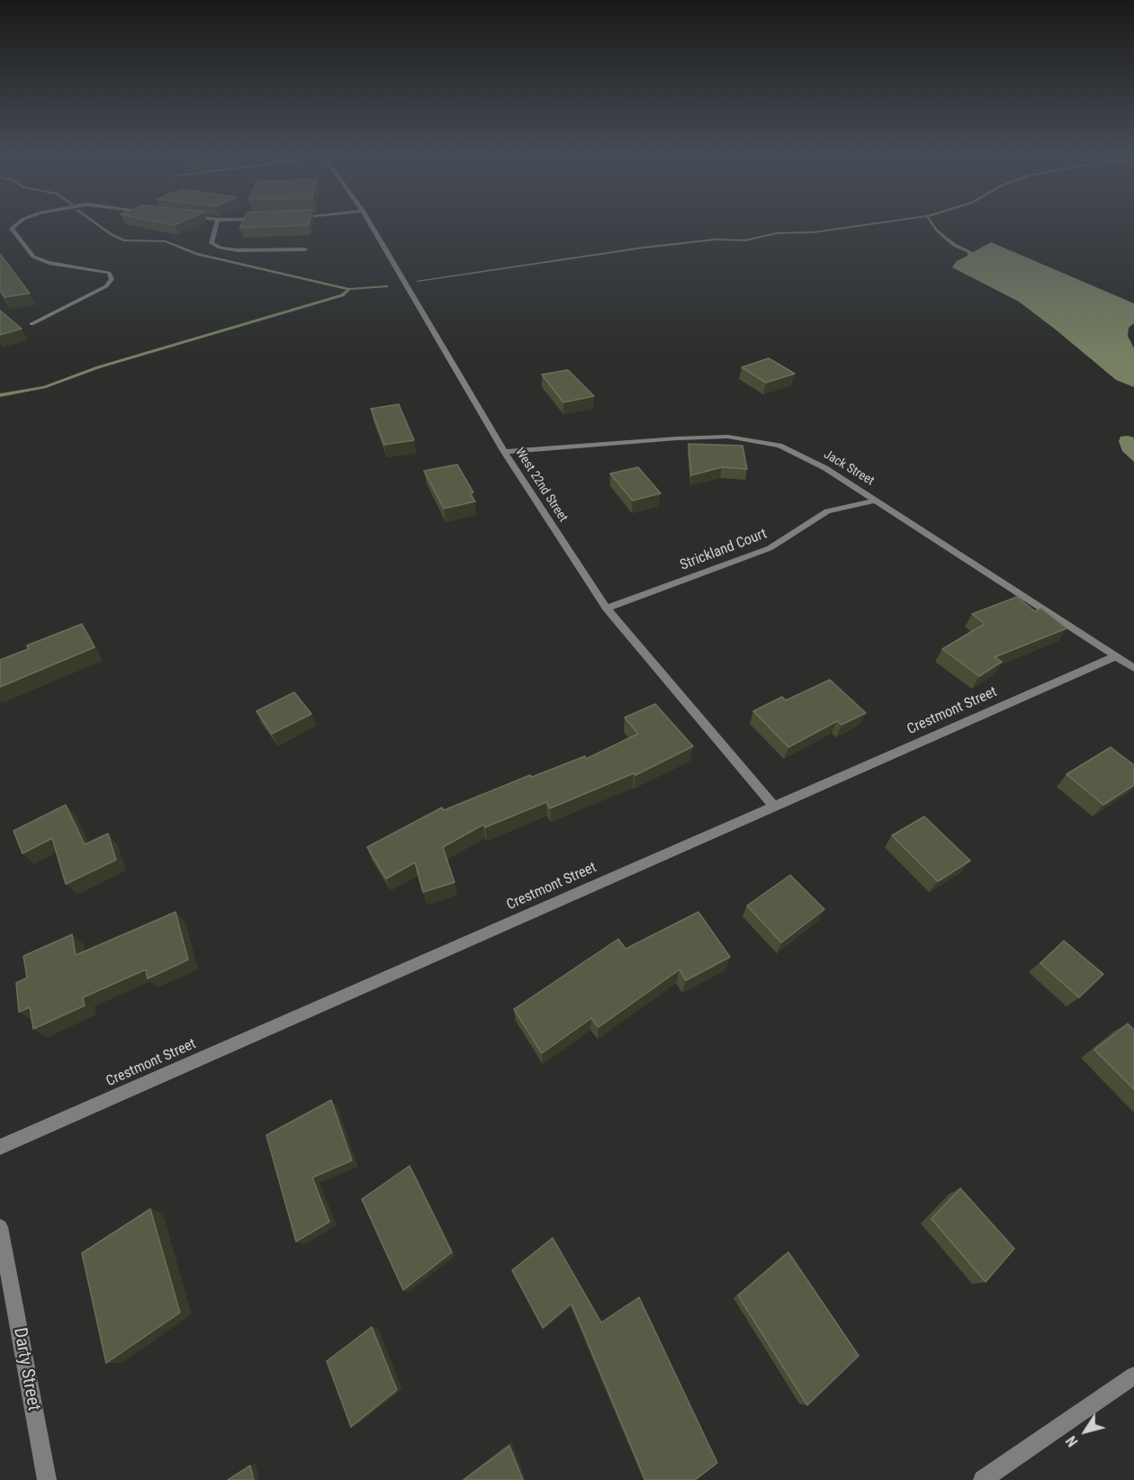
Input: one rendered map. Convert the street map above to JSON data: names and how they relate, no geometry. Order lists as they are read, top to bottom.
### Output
{
  "streets": {
    "street": [
      "Jack Street",
      "West 22nd Street",
      "Strickland Court",
      "Crestmont Street",
      "Darty Street"
    ]
  },
  "crossings": [
    ["Jack Street", "West 22nd Street"],
    ["Jack Street", "Strickland Court"],
    ["Jack Street", "Crestmont Street"],
    ["West 22nd Street", "Strickland Court"],
    ["West 22nd Street", "Crestmont Street"]
  ],
  "north": "bottom left"
}
